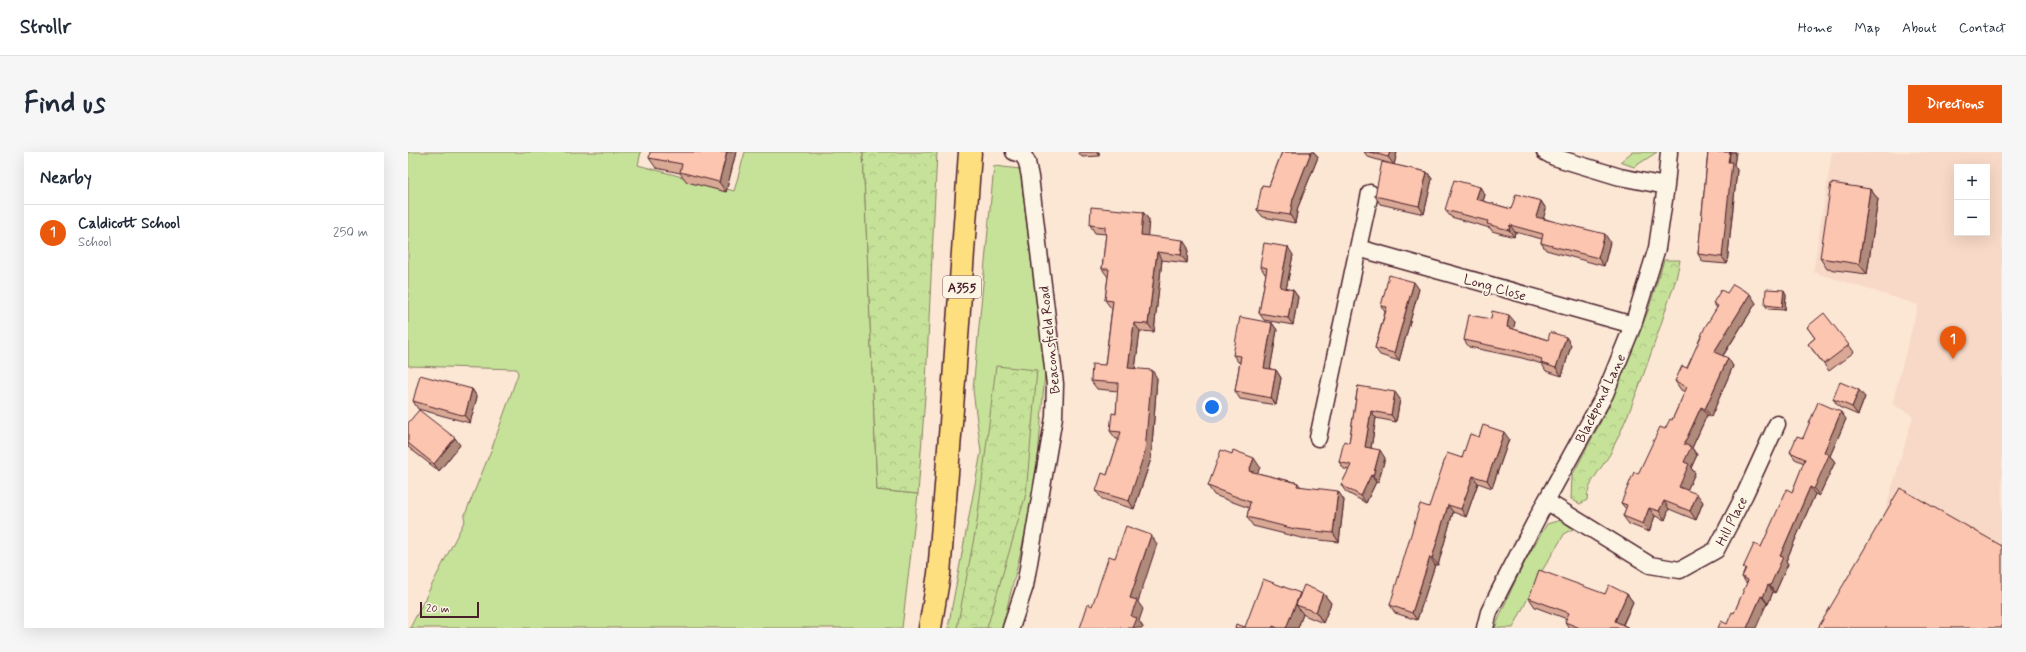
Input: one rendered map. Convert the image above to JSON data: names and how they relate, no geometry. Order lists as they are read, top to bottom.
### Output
{
  "streets": {
    "main road": ["A355"],
    "street": [
      "Long Close",
      "Beaconsfield Road",
      "Blackpond Lane",
      "Hill Place"
    ]
  },
  "crossings": [
    ["Long Close", "Blackpond Lane"],
    ["Blackpond Lane", "Hill Place"]
  ],
  "scale_bar": "20 m",
  "page": {
    "header": "Strollr",
    "nav": [
      "Home",
      "Map",
      "About",
      "Contact"
    ],
    "buttons": "Directions",
    "title": "Find us",
    "heading": "Nearby",
    "map_buttons": ["+", "−"],
    "list": [
      {
        "mark": "1",
        "name": "Caldicott School",
        "note": "School",
        "value": "250 m"
      }
    ],
    "pins": "1",
    "scale": "20 m"
  }
}
